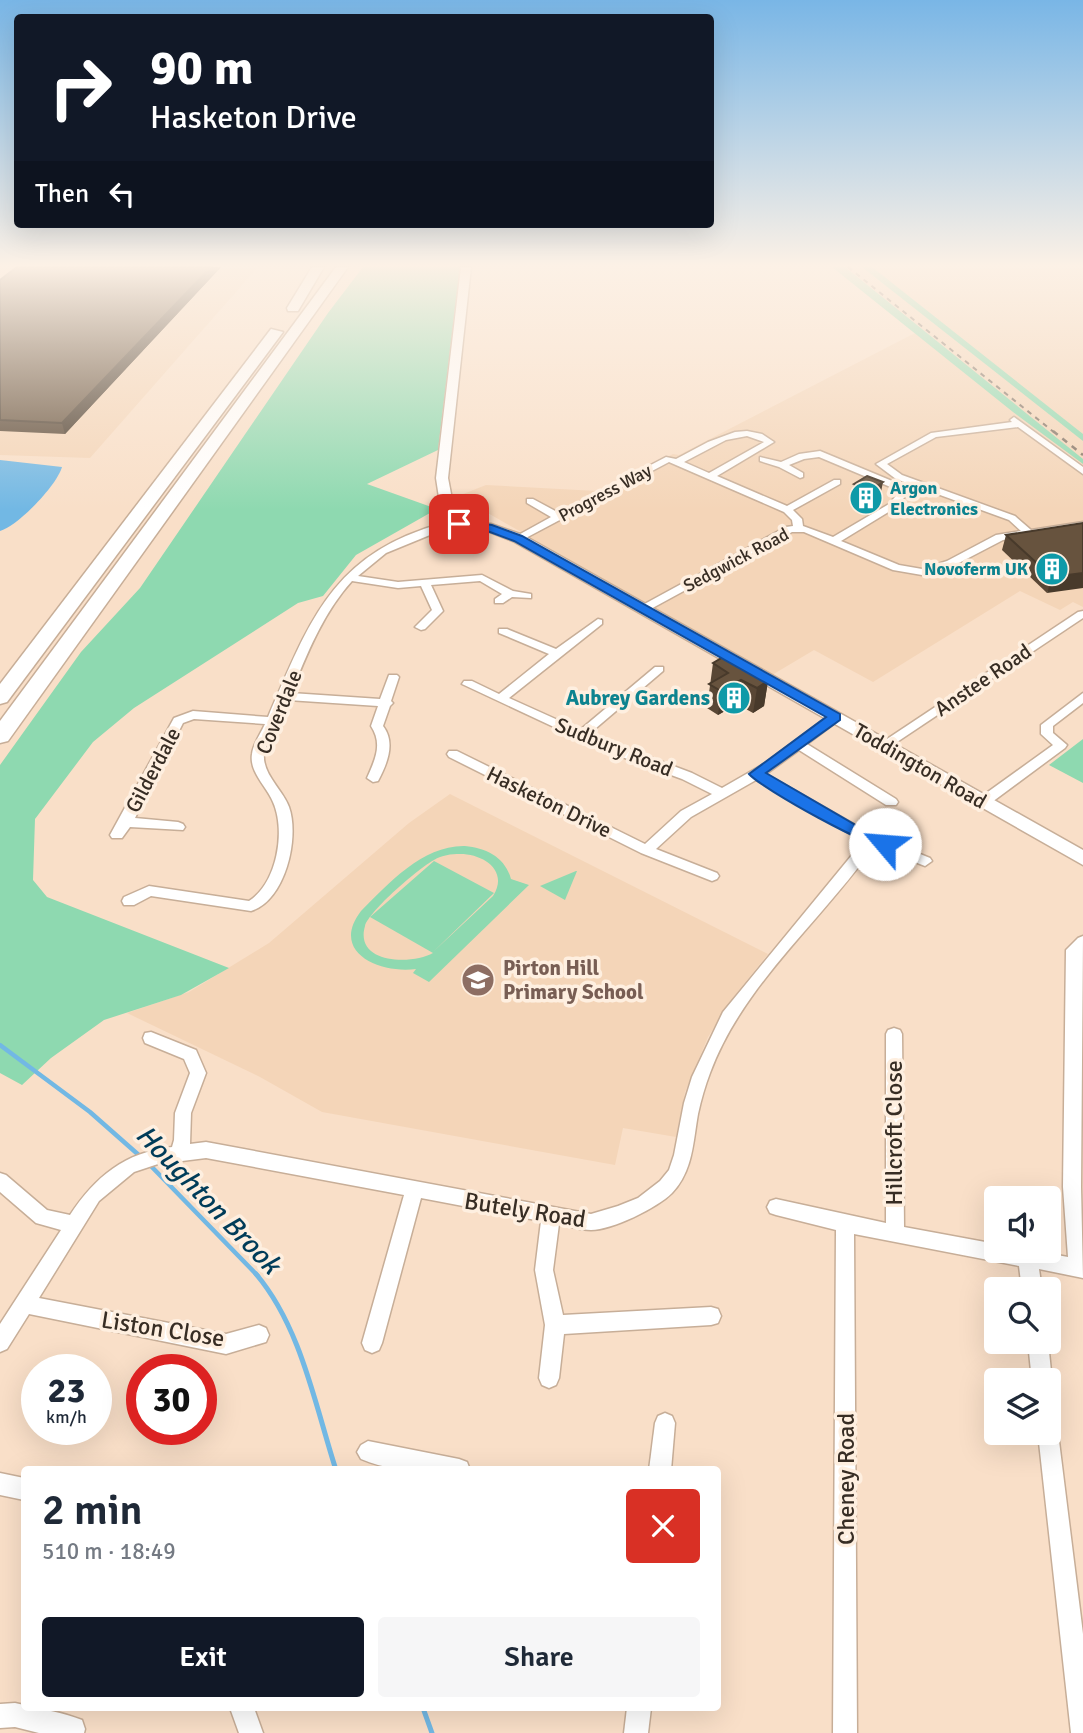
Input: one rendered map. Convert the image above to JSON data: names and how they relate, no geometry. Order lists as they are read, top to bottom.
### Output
{
  "streets": {
    "main road": ["Toddington Road"],
    "street": [
      "Progress Way",
      "Sedgwick Road",
      "Anstee Road",
      "Coverdale",
      "Sudbury Road",
      "Gilderdale",
      "Hasketon Drive",
      "Hillcroft Close",
      "Butely Road",
      "Liston Close",
      "Cheney Road"
    ]
  },
  "crossings": [
    ["Progress Way", "Toddington Road"],
    ["Sedgwick Road", "Toddington Road"],
    ["Anstee Road", "Toddington Road"],
    ["Coverdale", "Toddington Road"],
    ["Coverdale", "Gilderdale"],
    ["Butely Road", "Liston Close"]
  ],
  "water": ["Houghton Brook"],
  "places": {
    "building": ["Argon Electronics", "Novoferm UK", "Aubrey Gardens"],
    "school or university": ["Pirton Hill Primary School"]
  },
  "page": {
    "turn": ["90 m", "Hasketon Drive"],
    "then": "Then",
    "speed": "23 km/h",
    "limit": "30",
    "heading": ["2 min", "510 m · 18:49"],
    "buttons": ["Exit", "Share"]
  }
}
